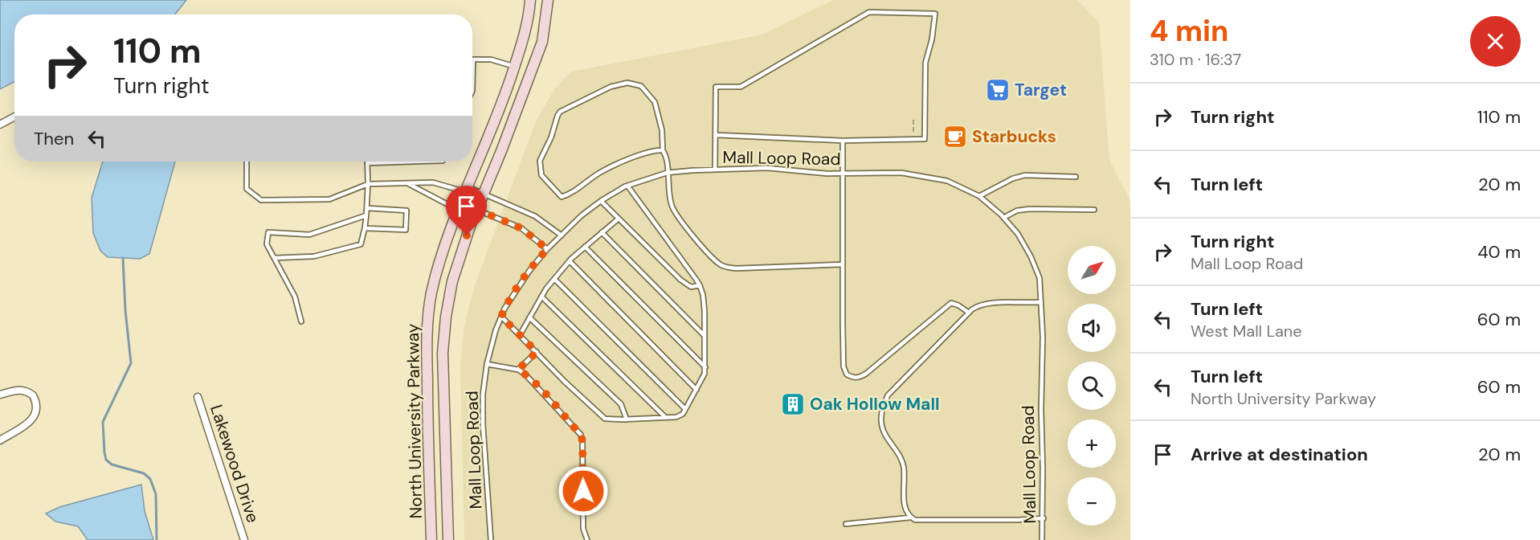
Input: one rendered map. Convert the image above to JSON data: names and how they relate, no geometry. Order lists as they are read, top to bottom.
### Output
{
  "streets": {
    "main road": ["North University Parkway"],
    "street": ["Lakewood Drive"],
    "lane": ["Mall Loop Road"]
  },
  "places": {
    "supermarket": ["Target"],
    "cafe": ["Starbucks"],
    "building": ["Oak Hollow Mall"]
  },
  "north": "top right",
  "page": {
    "heading": ["4 min", "310 m · 16:37"],
    "turn": ["110 m", "Turn right"],
    "list": [
      {
        "name": "Turn right",
        "value": "110 m"
      },
      {
        "name": "Turn left",
        "value": "20 m"
      },
      {
        "name": "Turn right",
        "note": "Mall Loop Road",
        "value": "40 m"
      },
      {
        "name": "Turn left",
        "note": "West Mall Lane",
        "value": "60 m"
      },
      {
        "name": "Turn left",
        "note": "North University Parkway",
        "value": "60 m"
      },
      {
        "name": "Arrive at destination",
        "value": "20 m"
      }
    ],
    "then": "Then",
    "map_buttons": ["+", "−"]
  }
}
